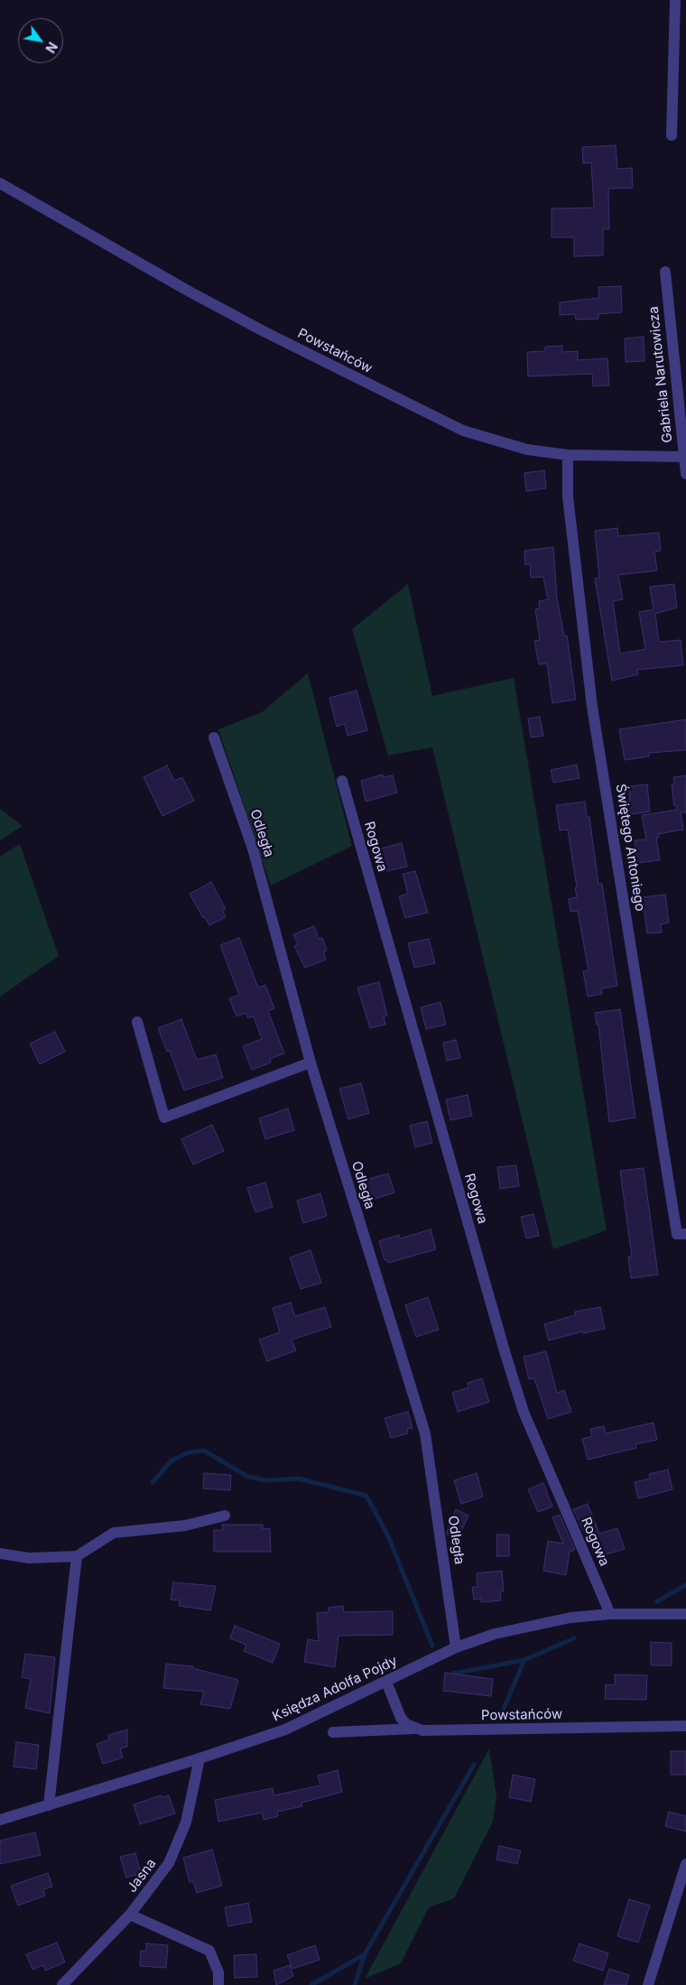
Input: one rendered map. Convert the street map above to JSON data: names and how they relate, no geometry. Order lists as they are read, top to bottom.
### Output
{
  "streets": {
    "street": [
      "Powstańców",
      "Gabriela Narutowicza",
      "Odległa",
      "Rogowa",
      "Świętego Antoniego",
      "Księdza Adolfa Pojdy",
      "Jasna"
    ]
  },
  "crossings": [
    ["Powstańców", "Gabriela Narutowicza"],
    ["Powstańców", "Świętego Antoniego"],
    ["Odległa", "Księdza Adolfa Pojdy"],
    ["Rogowa", "Księdza Adolfa Pojdy"],
    ["Księdza Adolfa Pojdy", "Jasna"]
  ],
  "north": "bottom right"
}
